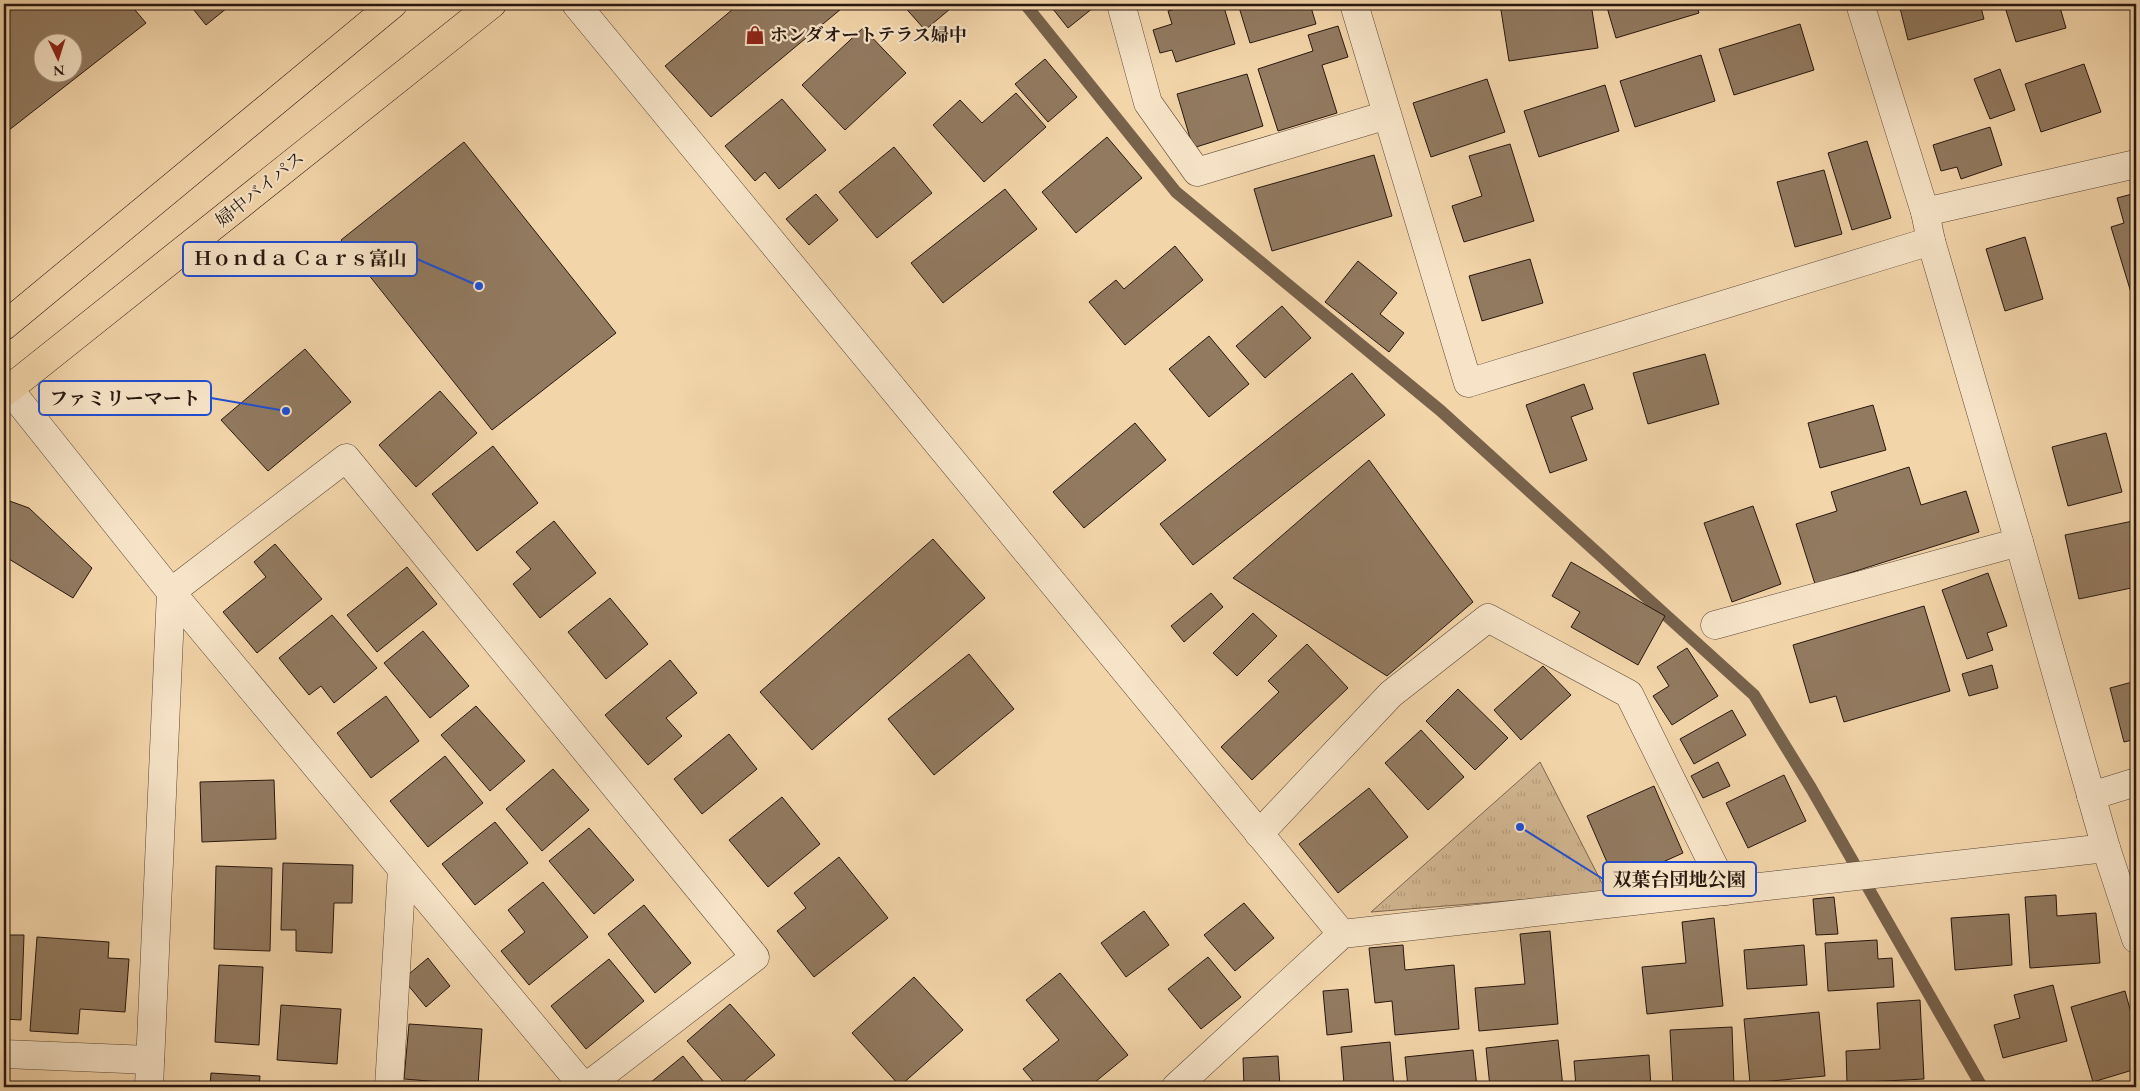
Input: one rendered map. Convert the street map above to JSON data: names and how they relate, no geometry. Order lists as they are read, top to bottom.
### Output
{
  "streets": {
    "highway": ["婦中バイパス"]
  },
  "places": {
    "shop": ["ホンダオートテラス婦中"],
    "other": ["Ｈｏｎｄａ Ｃａｒｓ富山", "ファミリーマート", "双葉台団地公園"]
  },
  "north": "bottom"
}
